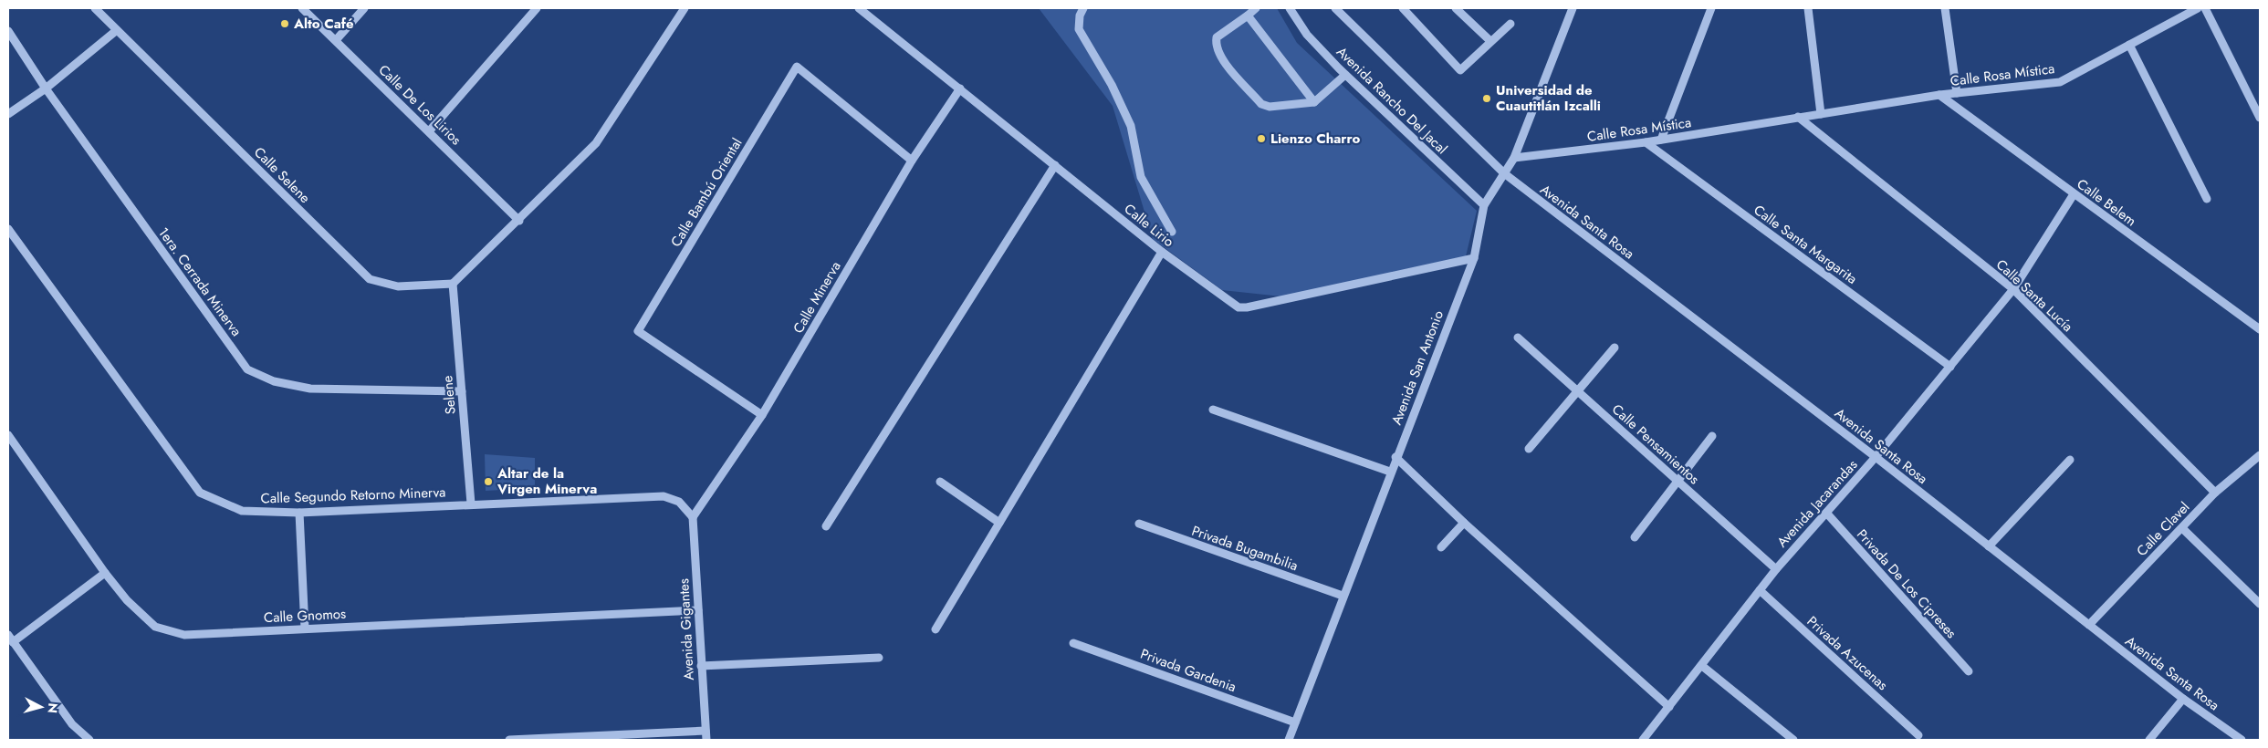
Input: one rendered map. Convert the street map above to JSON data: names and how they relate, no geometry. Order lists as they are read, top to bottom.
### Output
{
  "streets": {
    "street": [
      "Calle Rosa Mística",
      "Avenida Rancho Del Jacal",
      "Calle De Los Lirios",
      "Calle Selene",
      "Calle Bambú Oriental",
      "Calle Belem",
      "Avenida Santa Rosa",
      "Calle Lirio",
      "Calle Santa Margarita",
      "1era. Cerrada Minerva",
      "Calle Santa Lucía",
      "Calle Minerva",
      "Avenida San Antonio",
      "Selene",
      "Calle Pensamientos",
      "Calle Segundo Retorno Minerva",
      "Avenida Jacarandas",
      "Calle Clavel",
      "Privada Bugambilia",
      "Privada De Los Cipreses",
      "Calle Gnomos",
      "Avenida Gigantes",
      "Privada Azucenas",
      "Privada Gardenia"
    ]
  },
  "crossings": [
    ["Calle Rosa Mística", "Calle Belem"],
    ["Calle Rosa Mística", "Calle Santa Margarita"],
    ["Calle Rosa Mística", "Calle Santa Lucía"],
    ["Calle Rosa Mística", "Avenida San Antonio"],
    ["Avenida Rancho Del Jacal", "Avenida Santa Rosa"],
    ["Avenida Rancho Del Jacal", "Avenida San Antonio"],
    ["Calle Selene", "Selene"],
    ["Calle Bambú Oriental", "Calle Minerva"],
    ["Calle Belem", "Avenida Jacarandas"],
    ["Avenida Santa Rosa", "Avenida San Antonio"],
    ["Avenida Santa Rosa", "Avenida Jacarandas"],
    ["Avenida Santa Rosa", "Calle Clavel"],
    ["Calle Lirio", "Calle Minerva"],
    ["Calle Lirio", "Avenida San Antonio"],
    ["Calle Santa Margarita", "Avenida Jacarandas"],
    ["1era. Cerrada Minerva", "Selene"],
    ["Calle Santa Lucía", "Avenida Jacarandas"],
    ["Calle Santa Lucía", "Calle Clavel"],
    ["Calle Minerva", "Calle Segundo Retorno Minerva"],
    ["Calle Minerva", "Avenida Gigantes"],
    ["Avenida San Antonio", "Privada Bugambilia"],
    ["Avenida San Antonio", "Privada Gardenia"],
    ["Selene", "Calle Segundo Retorno Minerva"],
    ["Calle Pensamientos", "Avenida Jacarandas"],
    ["Calle Segundo Retorno Minerva", "Avenida Gigantes"],
    ["Avenida Jacarandas", "Privada De Los Cipreses"],
    ["Avenida Jacarandas", "Privada Azucenas"],
    ["Calle Gnomos", "Avenida Gigantes"]
  ],
  "places": [
    "Alto Café",
    "Universidad de Cuautitlán Izcalli",
    "Lienzo Charro",
    "Altar de la Virgen Minerva"
  ],
  "north": "right"
}
